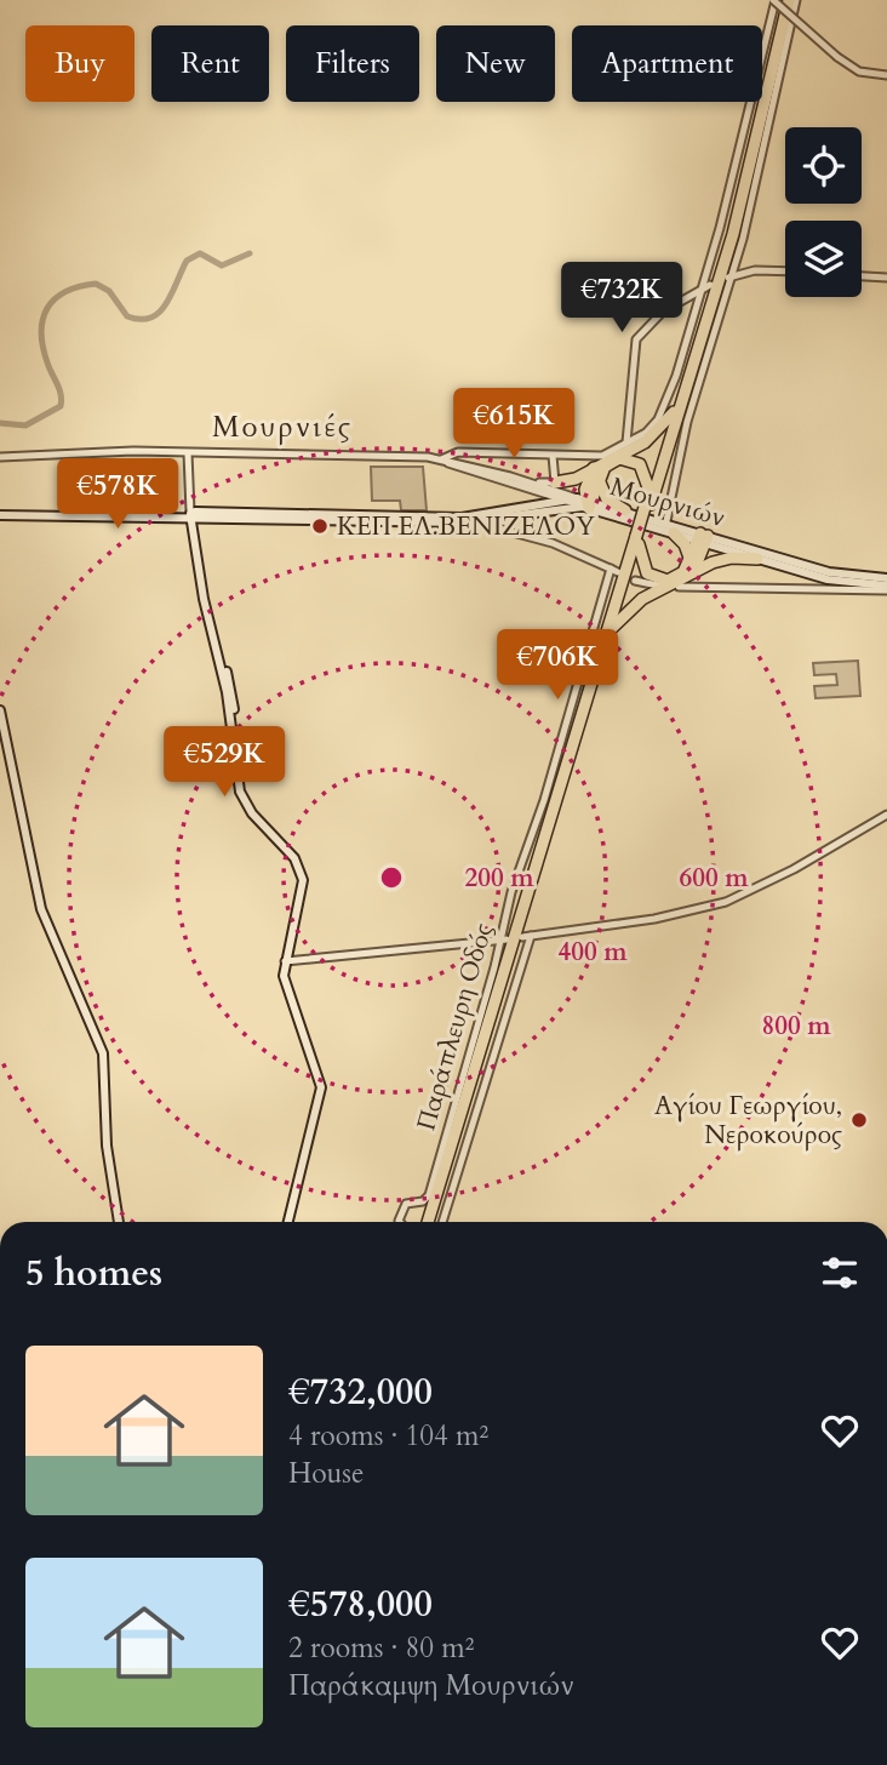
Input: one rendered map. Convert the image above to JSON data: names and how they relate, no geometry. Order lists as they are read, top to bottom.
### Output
{
  "streets": {
    "main road": ["Μουρνιών"],
    "street": ["Παράπλευρη Οδός"]
  },
  "districts": ["Μουρνιές"],
  "places": ["ΚΕΠ ΕΛ.ΒΕΝΙΖΕΛΟΥ", "Αγίου Γεωργίου, Νεροκούρος"],
  "page": {
    "chip": [
      "Buy",
      "Rent",
      "Filters",
      "New",
      "Apartment"
    ],
    "price": [
      "€732K",
      "€615K",
      "€578K",
      "€706K",
      "€529K"
    ],
    "heading": "5 homes",
    "list": [
      {
        "name": "€732,000",
        "note": "4 rooms · 104 m² · House"
      },
      {
        "name": "€578,000",
        "note": "2 rooms · 80 m² · Παράκαμψη Μουρνιών"
      }
    ]
  },
  "rings": [
    "200 m",
    "600 m",
    "400 m",
    "800 m"
  ]
}
